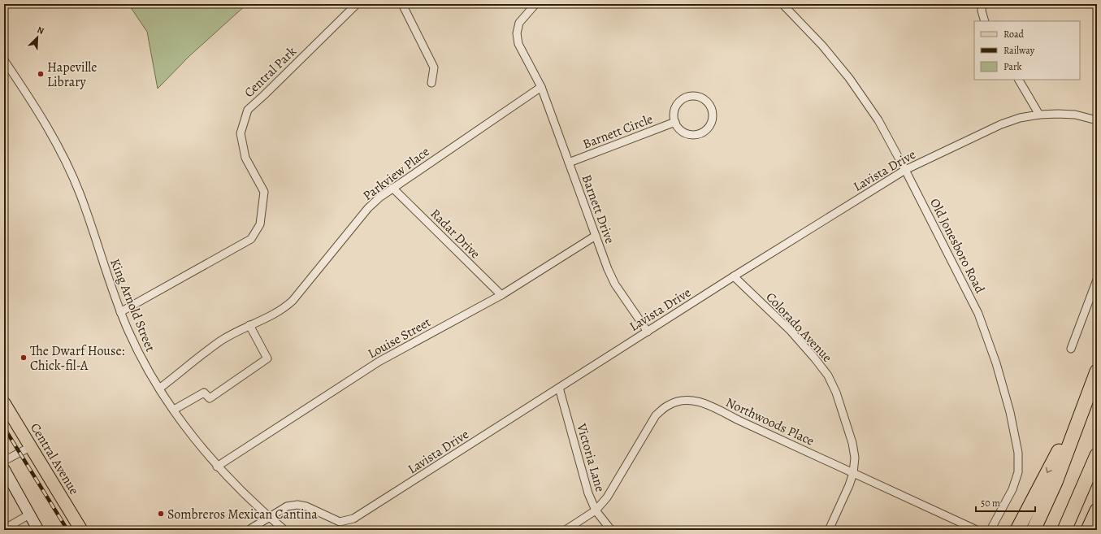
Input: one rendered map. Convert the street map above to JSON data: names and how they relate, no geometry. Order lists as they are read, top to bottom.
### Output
{
  "streets": {
    "main road": ["Central Avenue"],
    "street": [
      "Central Park",
      "Barnett Circle",
      "Lavista Drive",
      "Parkview Place",
      "Barnett Drive",
      "Radar Drive",
      "Old Jonesboro Road",
      "King Arnold Street",
      "Colorado Avenue",
      "Louise Street",
      "Northwoods Place",
      "Victoria Lane"
    ]
  },
  "crossings": [
    ["Central Park", "King Arnold Street"],
    ["Barnett Circle", "Barnett Drive"],
    ["Lavista Drive", "Barnett Drive"],
    ["Lavista Drive", "Old Jonesboro Road"],
    ["Lavista Drive", "King Arnold Street"],
    ["Lavista Drive", "Colorado Avenue"],
    ["Lavista Drive", "Victoria Lane"],
    ["Parkview Place", "Barnett Drive"],
    ["Parkview Place", "Radar Drive"],
    ["Parkview Place", "King Arnold Street"],
    ["Barnett Drive", "Louise Street"],
    ["Radar Drive", "Louise Street"],
    ["King Arnold Street", "Louise Street"],
    ["Colorado Avenue", "Northwoods Place"],
    ["Northwoods Place", "Victoria Lane"]
  ],
  "places": ["Hapeville Library", "The Dwarf House: Chick-fil-A", "Sombreros Mexican Cantina"],
  "legend": ["Road", "Railway", "Park"],
  "scale_bar": "50 m",
  "north": "top right"
}
